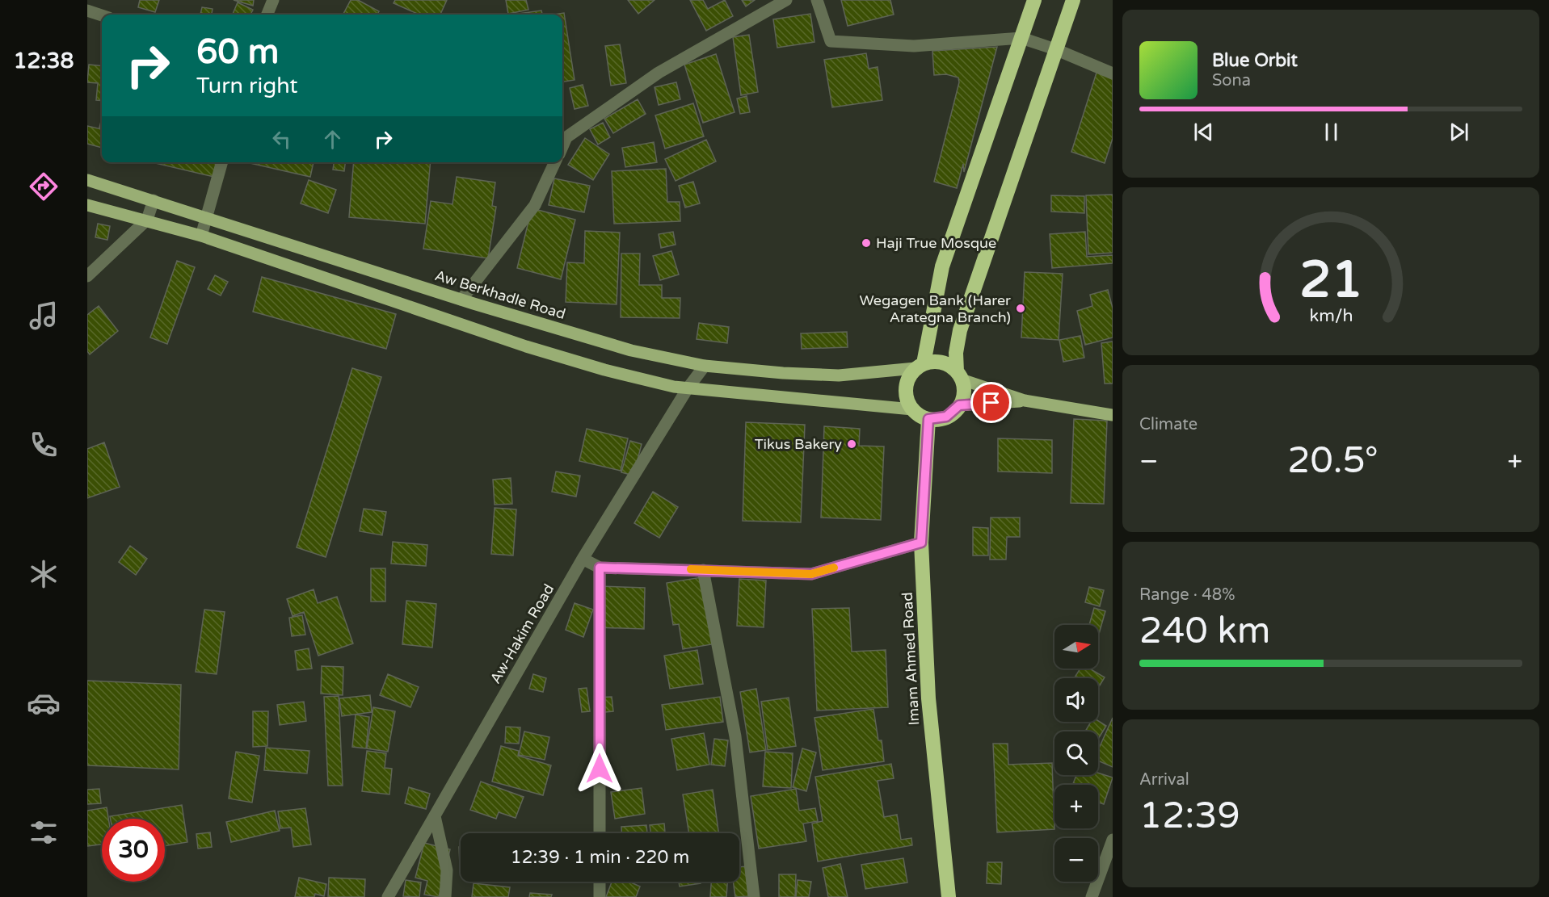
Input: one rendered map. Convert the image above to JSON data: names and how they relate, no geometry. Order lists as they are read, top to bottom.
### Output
{
  "streets": {
    "highway": ["Imam Ahmed Road"],
    "main road": ["Aw Berkhadle Road"],
    "street": ["Aw-Hakim Road"]
  },
  "crossings": [
    ["Aw Berkhadle Road", "Aw-Hakim Road"],
    ["Aw Berkhadle Road", "Imam Ahmed Road"]
  ],
  "places": ["Haji True Mosque", "Wegagen Bank (Harer Arategna Branch)", "Tikus Bakery"],
  "north": "right",
  "page": {
    "tabs": "12:38",
    "turn": ["60 m", "Turn right"],
    "song": ["Blue Orbit", "Sona"],
    "tile": [
      "Climate",
      ["Range · 48%", "240 km"],
      ["Arrival", "12:39"]
    ],
    "heat": ["−", "20.5°", "+"],
    "map_buttons": ["+", "−"],
    "limit": "30",
    "trip": "12:39 · 1 min · 220 m",
    "gauge": ["21", "km/h"]
  }
}
